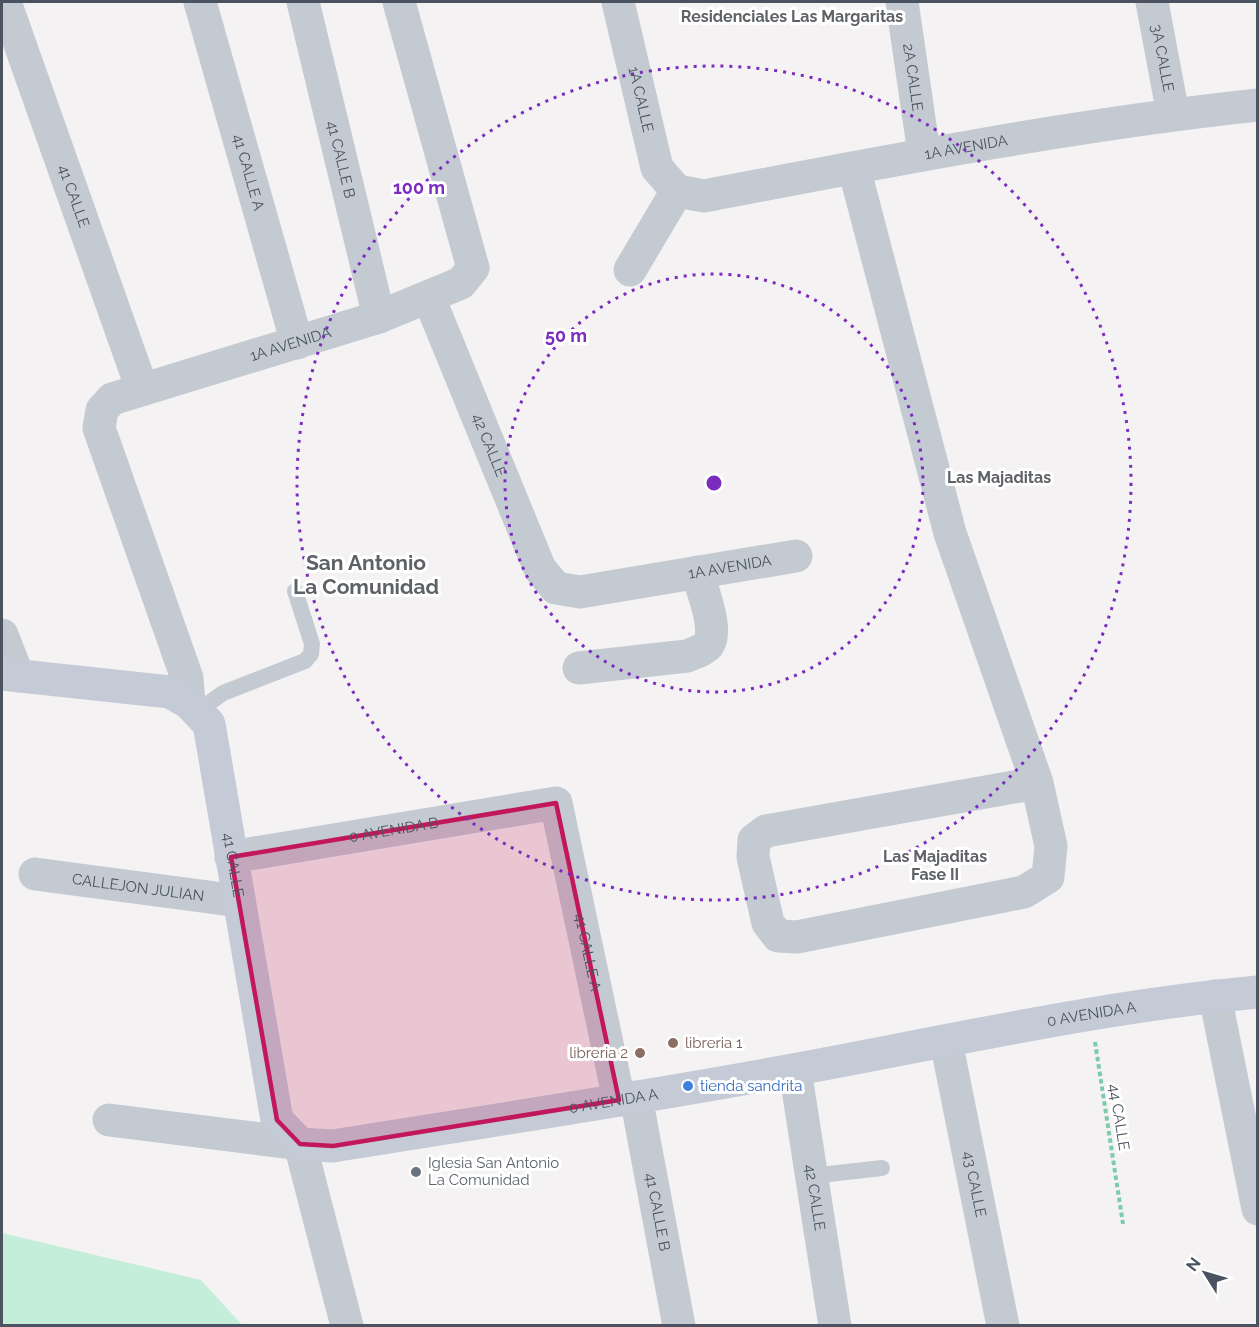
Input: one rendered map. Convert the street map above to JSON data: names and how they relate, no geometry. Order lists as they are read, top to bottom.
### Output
{
  "streets": {
    "street": [
      "3A CALLE",
      "2A CALLE",
      "1A CALLE",
      "1A AVENIDA",
      "41 CALLE B",
      "41 CALLE A",
      "41 CALLE",
      "42 CALLE",
      "0 AVENIDA B",
      "CALLEJON JULIAN",
      "0 AVENIDA A",
      "43 CALLE"
    ],
    "path": ["44 CALLE"]
  },
  "crossings": [
    ["3A CALLE", "1A AVENIDA"],
    ["2A CALLE", "1A AVENIDA"],
    ["1A CALLE", "1A AVENIDA"],
    ["1A AVENIDA", "41 CALLE B"],
    ["1A AVENIDA", "41 CALLE A"],
    ["1A AVENIDA", "41 CALLE"],
    ["1A AVENIDA", "42 CALLE"],
    ["41 CALLE B", "41 CALLE A"],
    ["41 CALLE B", "0 AVENIDA A"],
    ["41 CALLE A", "0 AVENIDA B"],
    ["41 CALLE A", "0 AVENIDA A"],
    ["41 CALLE", "0 AVENIDA B"],
    ["41 CALLE", "CALLEJON JULIAN"],
    ["41 CALLE", "0 AVENIDA A"],
    ["42 CALLE", "0 AVENIDA A"],
    ["0 AVENIDA A", "44 CALLE"],
    ["0 AVENIDA A", "43 CALLE"]
  ],
  "districts": [
    "Residenciales Las Margaritas",
    "Las Majaditas",
    "San Antonio La Comunidad",
    "Las Majaditas Fase II"
  ],
  "places": [
    "libreria 1",
    "libreria 2",
    "tienda sandrita",
    "Iglesia San Antonio La Comunidad"
  ],
  "north": "top left",
  "rings": ["100 m", "50 m"]
}
